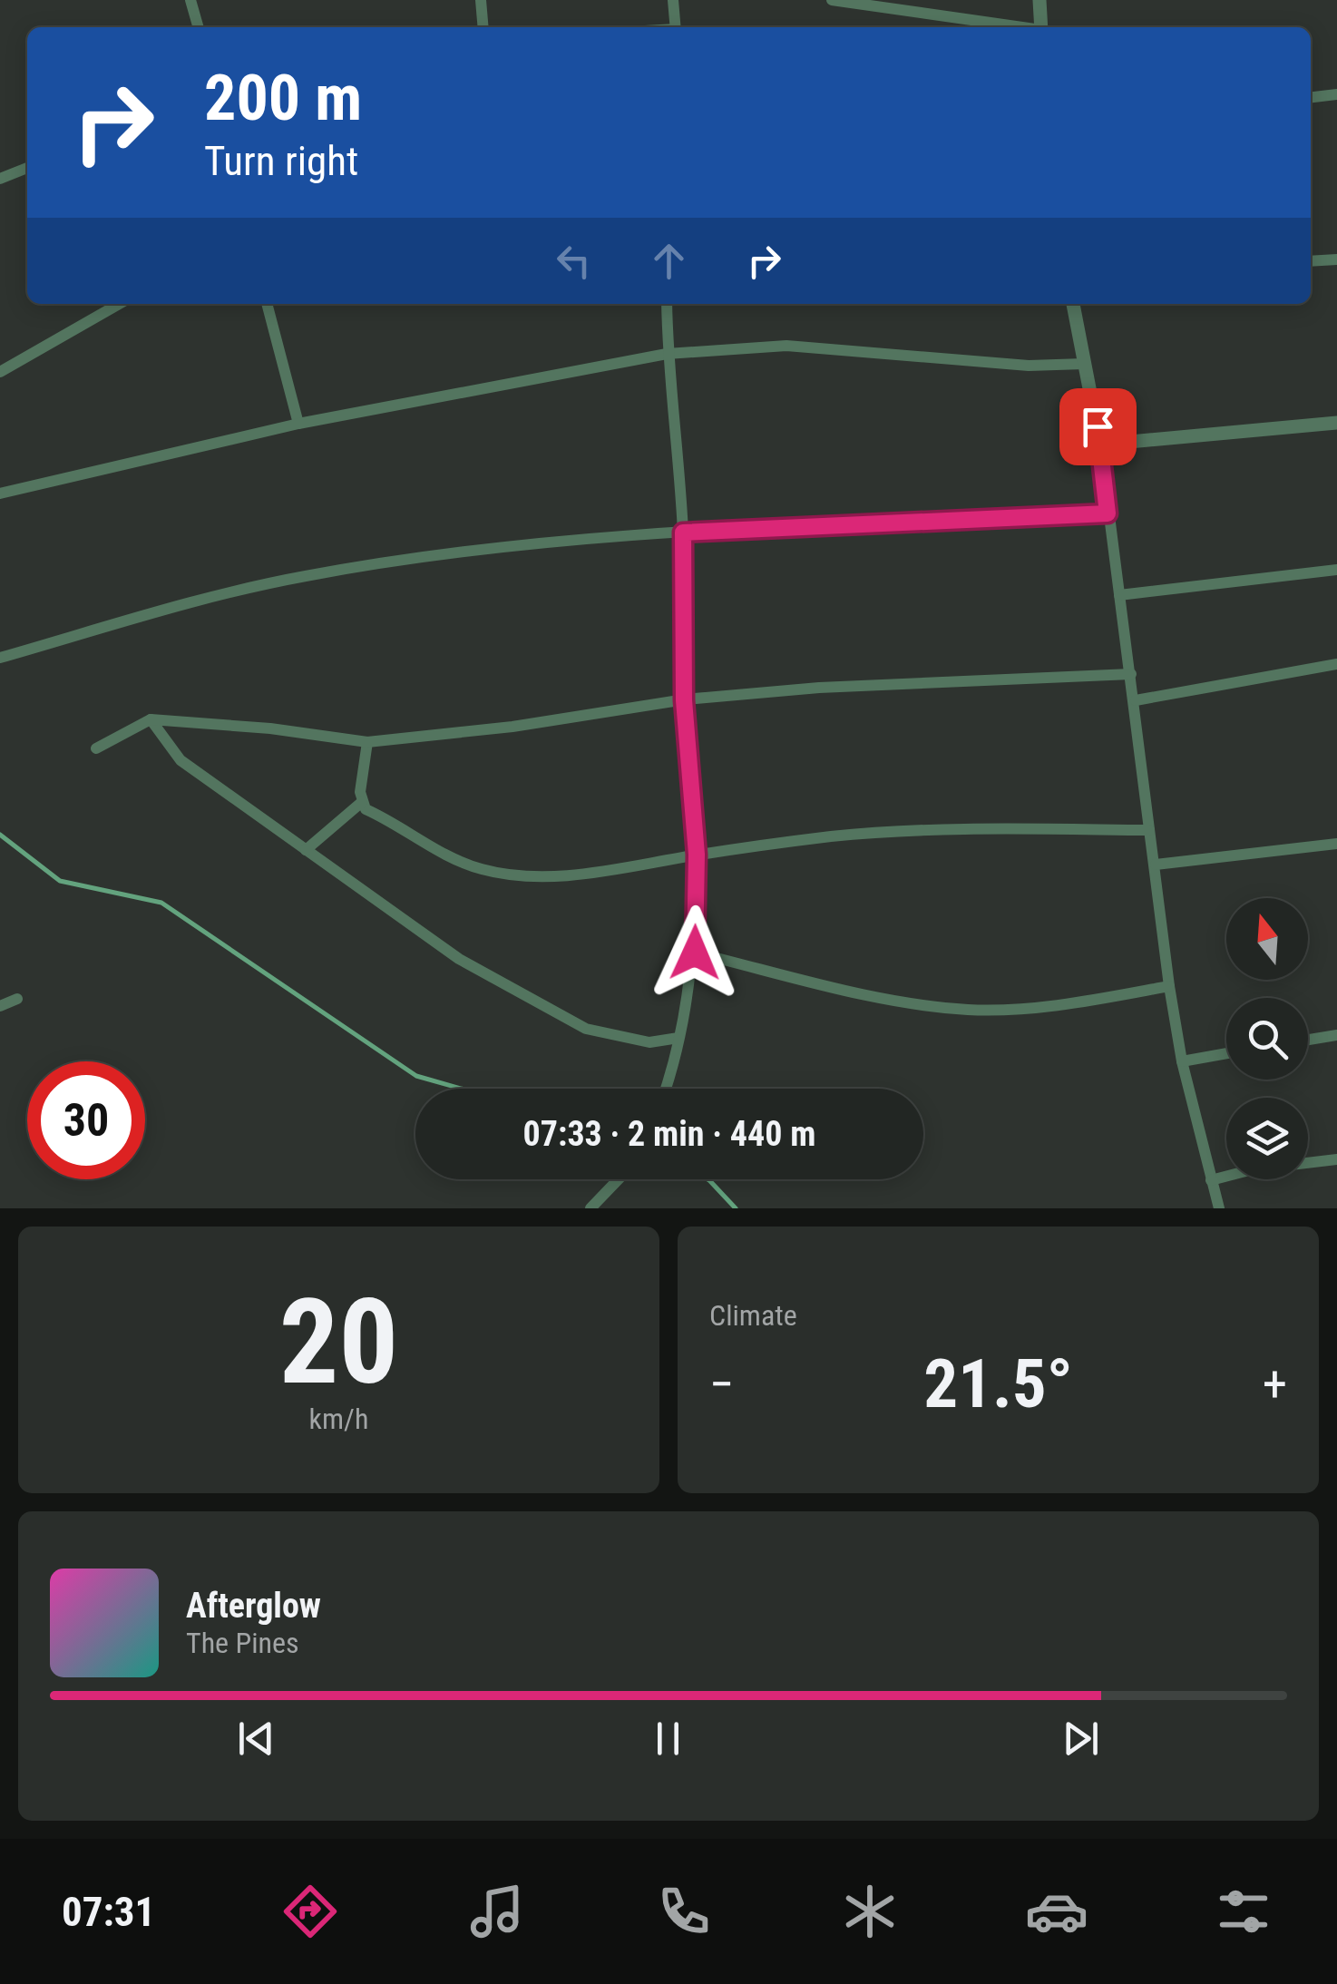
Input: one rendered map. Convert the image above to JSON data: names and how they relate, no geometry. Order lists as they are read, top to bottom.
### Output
{
  "north": "top",
  "page": {
    "turn": ["200 m", "Turn right"],
    "limit": "30",
    "trip": "07:33 · 2 min · 440 m",
    "tile": [
      ["20", "km/h"],
      "Climate"
    ],
    "heat": ["−", "21.5°", "+"],
    "song": ["Afterglow", "The Pines"],
    "tabs": "07:31"
  }
}
